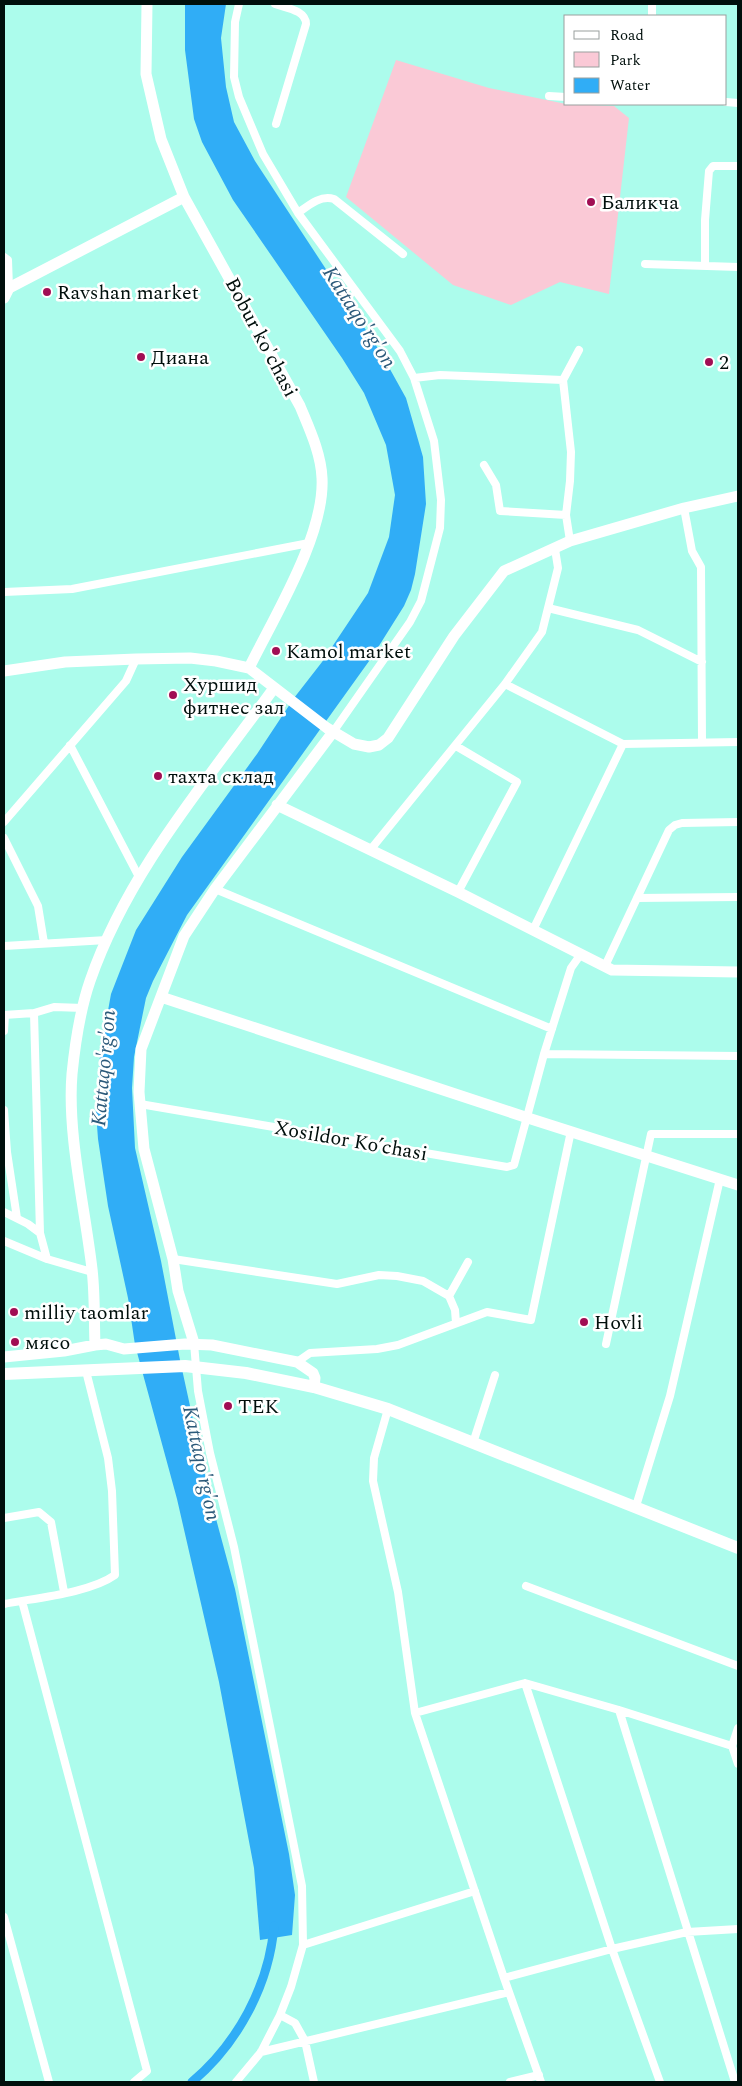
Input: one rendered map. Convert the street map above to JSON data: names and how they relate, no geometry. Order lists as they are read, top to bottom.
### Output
{
  "streets": {
    "street": ["Bobur ko'chasi", "Xosildor Ko’chasi"]
  },
  "water": ["Kattaqo'rg'on"],
  "places": [
    "Баликча",
    "Ravshan market",
    "Диана",
    "2",
    "Kamol market",
    "Хуршид фитнес зал",
    "тахта склад",
    "milliy taomlar",
    "Hovli",
    "мясо",
    "TEK"
  ],
  "legend": ["Road", "Park", "Water"]
}
